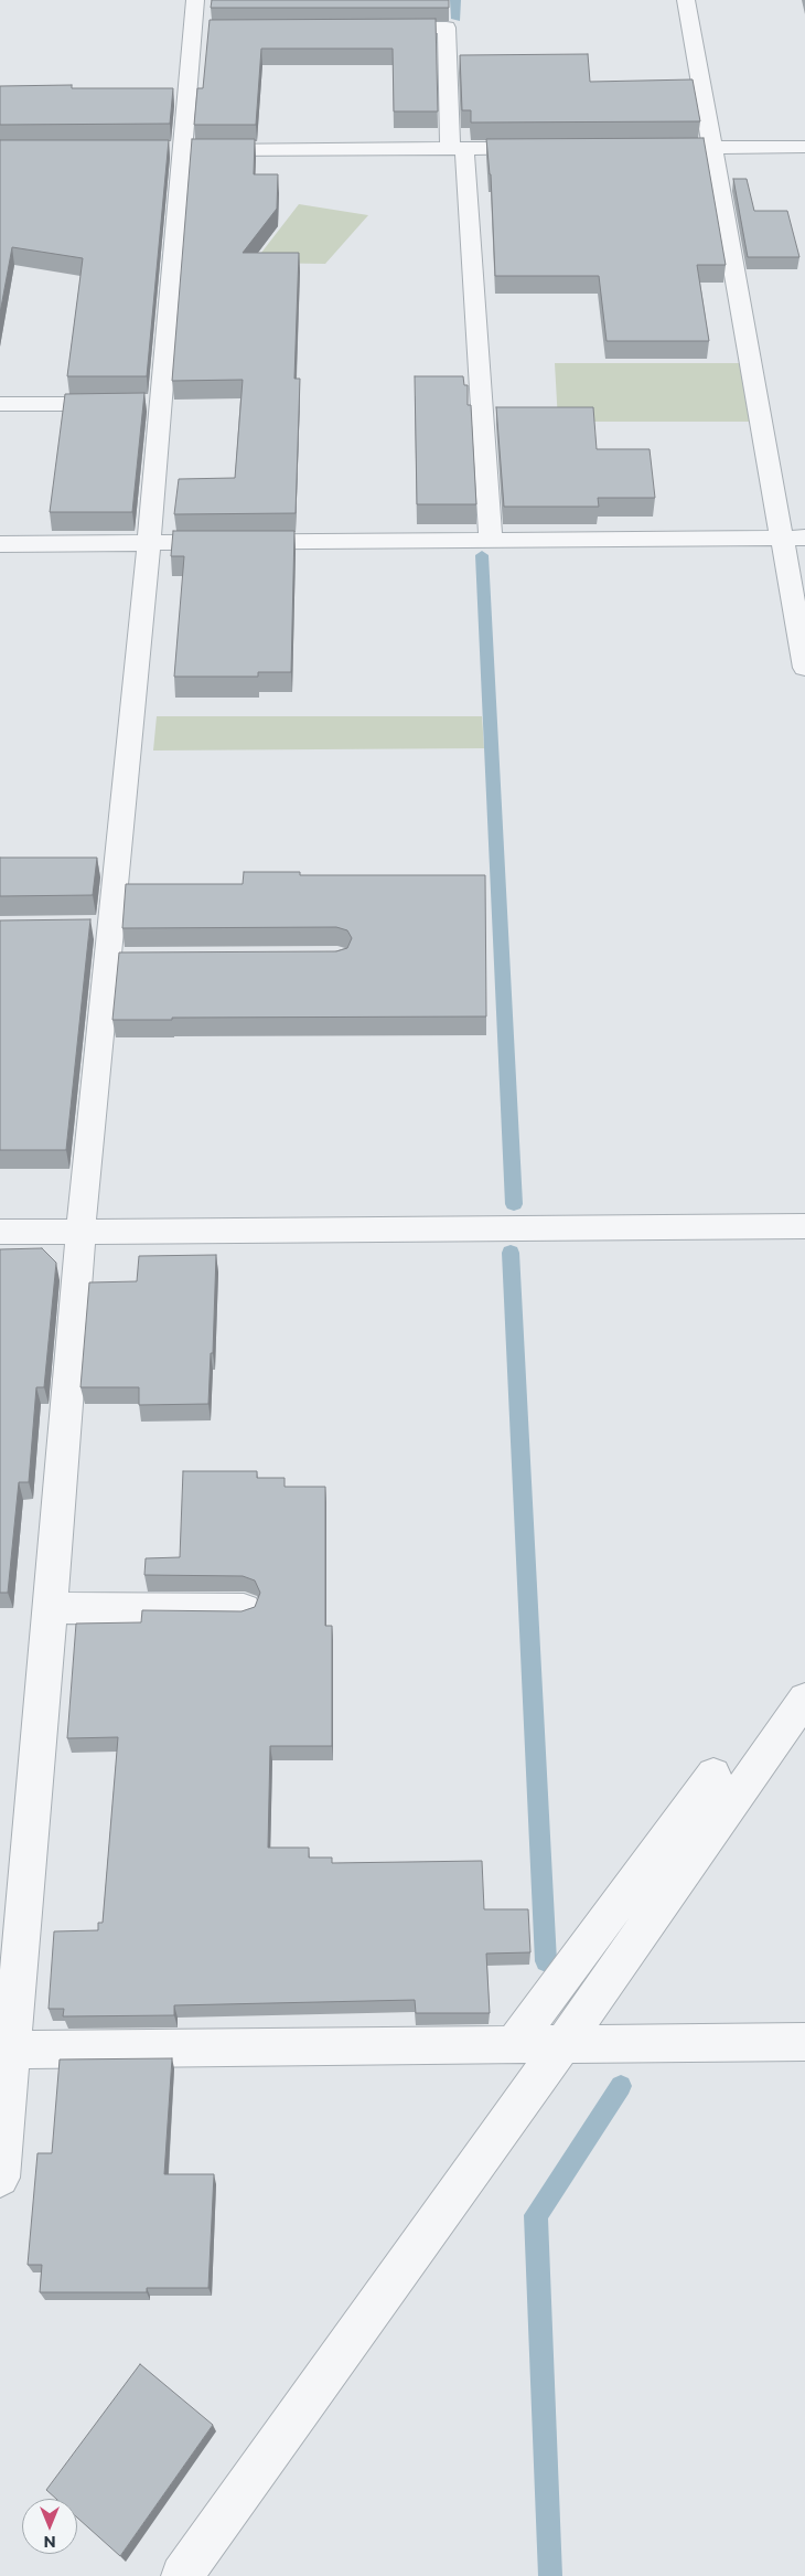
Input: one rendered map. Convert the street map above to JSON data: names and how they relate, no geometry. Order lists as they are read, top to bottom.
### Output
{
  "north": "bottom"
}
